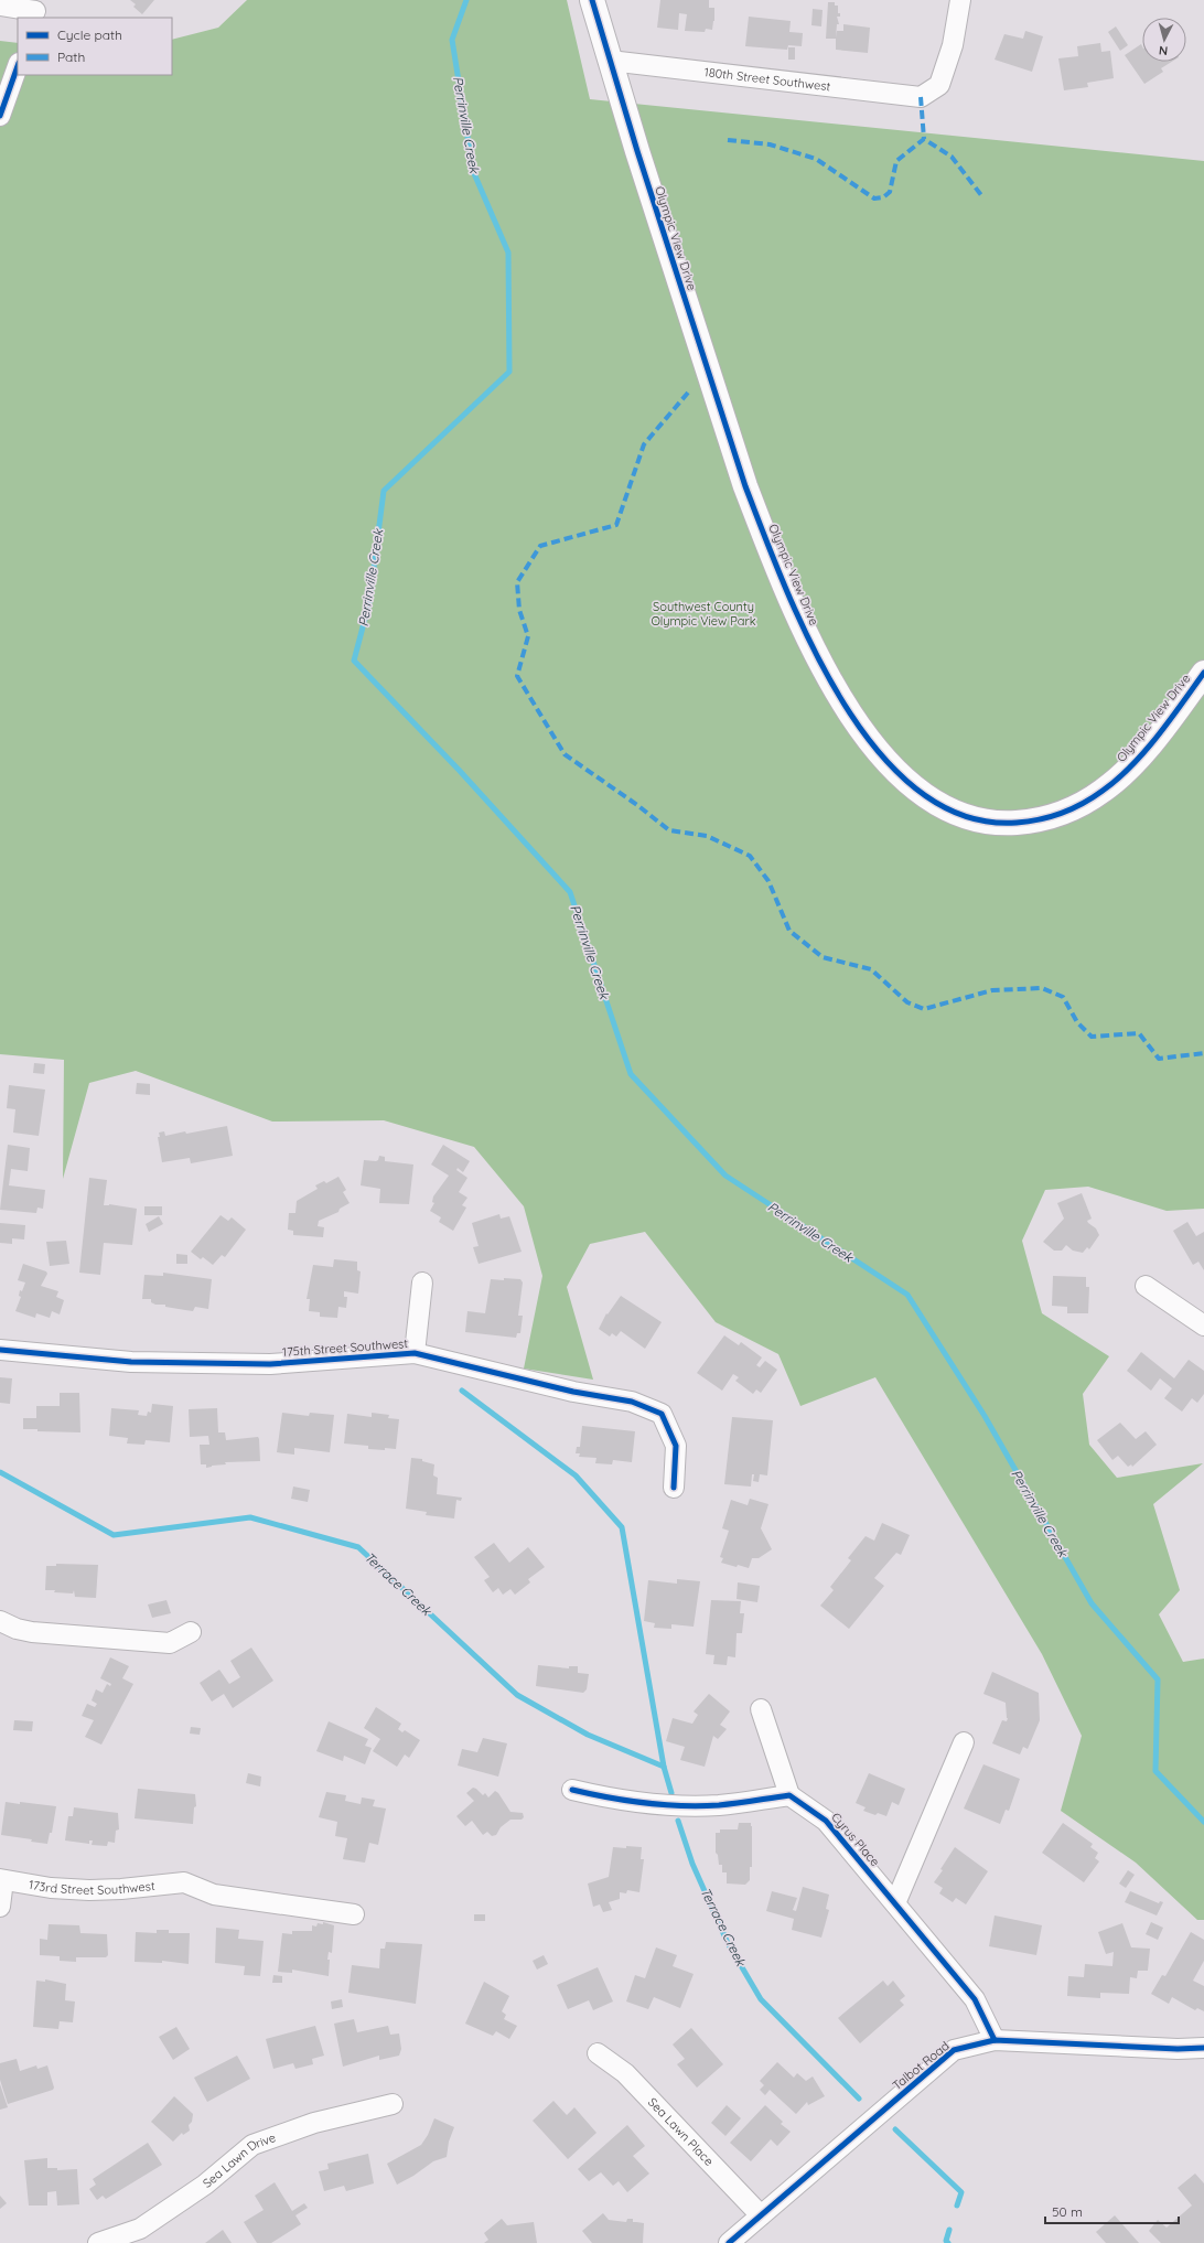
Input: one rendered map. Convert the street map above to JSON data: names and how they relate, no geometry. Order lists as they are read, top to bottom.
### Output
{
  "streets": {
    "main road": ["Olympic View Drive"],
    "street": [
      "180th Street Southwest",
      "175th Street Southwest",
      "Cyrus Place",
      "173rd Street Southwest",
      "Talbot Road",
      "Sea Lawn Place",
      "Sea Lawn Drive"
    ]
  },
  "crossings": [
    ["180th Street Southwest", "Olympic View Drive"],
    ["Cyrus Place", "Talbot Road"],
    ["Talbot Road", "Sea Lawn Place"]
  ],
  "water": ["Perrinville Creek", "Terrace Creek"],
  "parks": ["Southwest County Olympic View Park"],
  "legend": ["Cycle path", "Path"],
  "scale_bar": "50 m",
  "north": "bottom"
}
